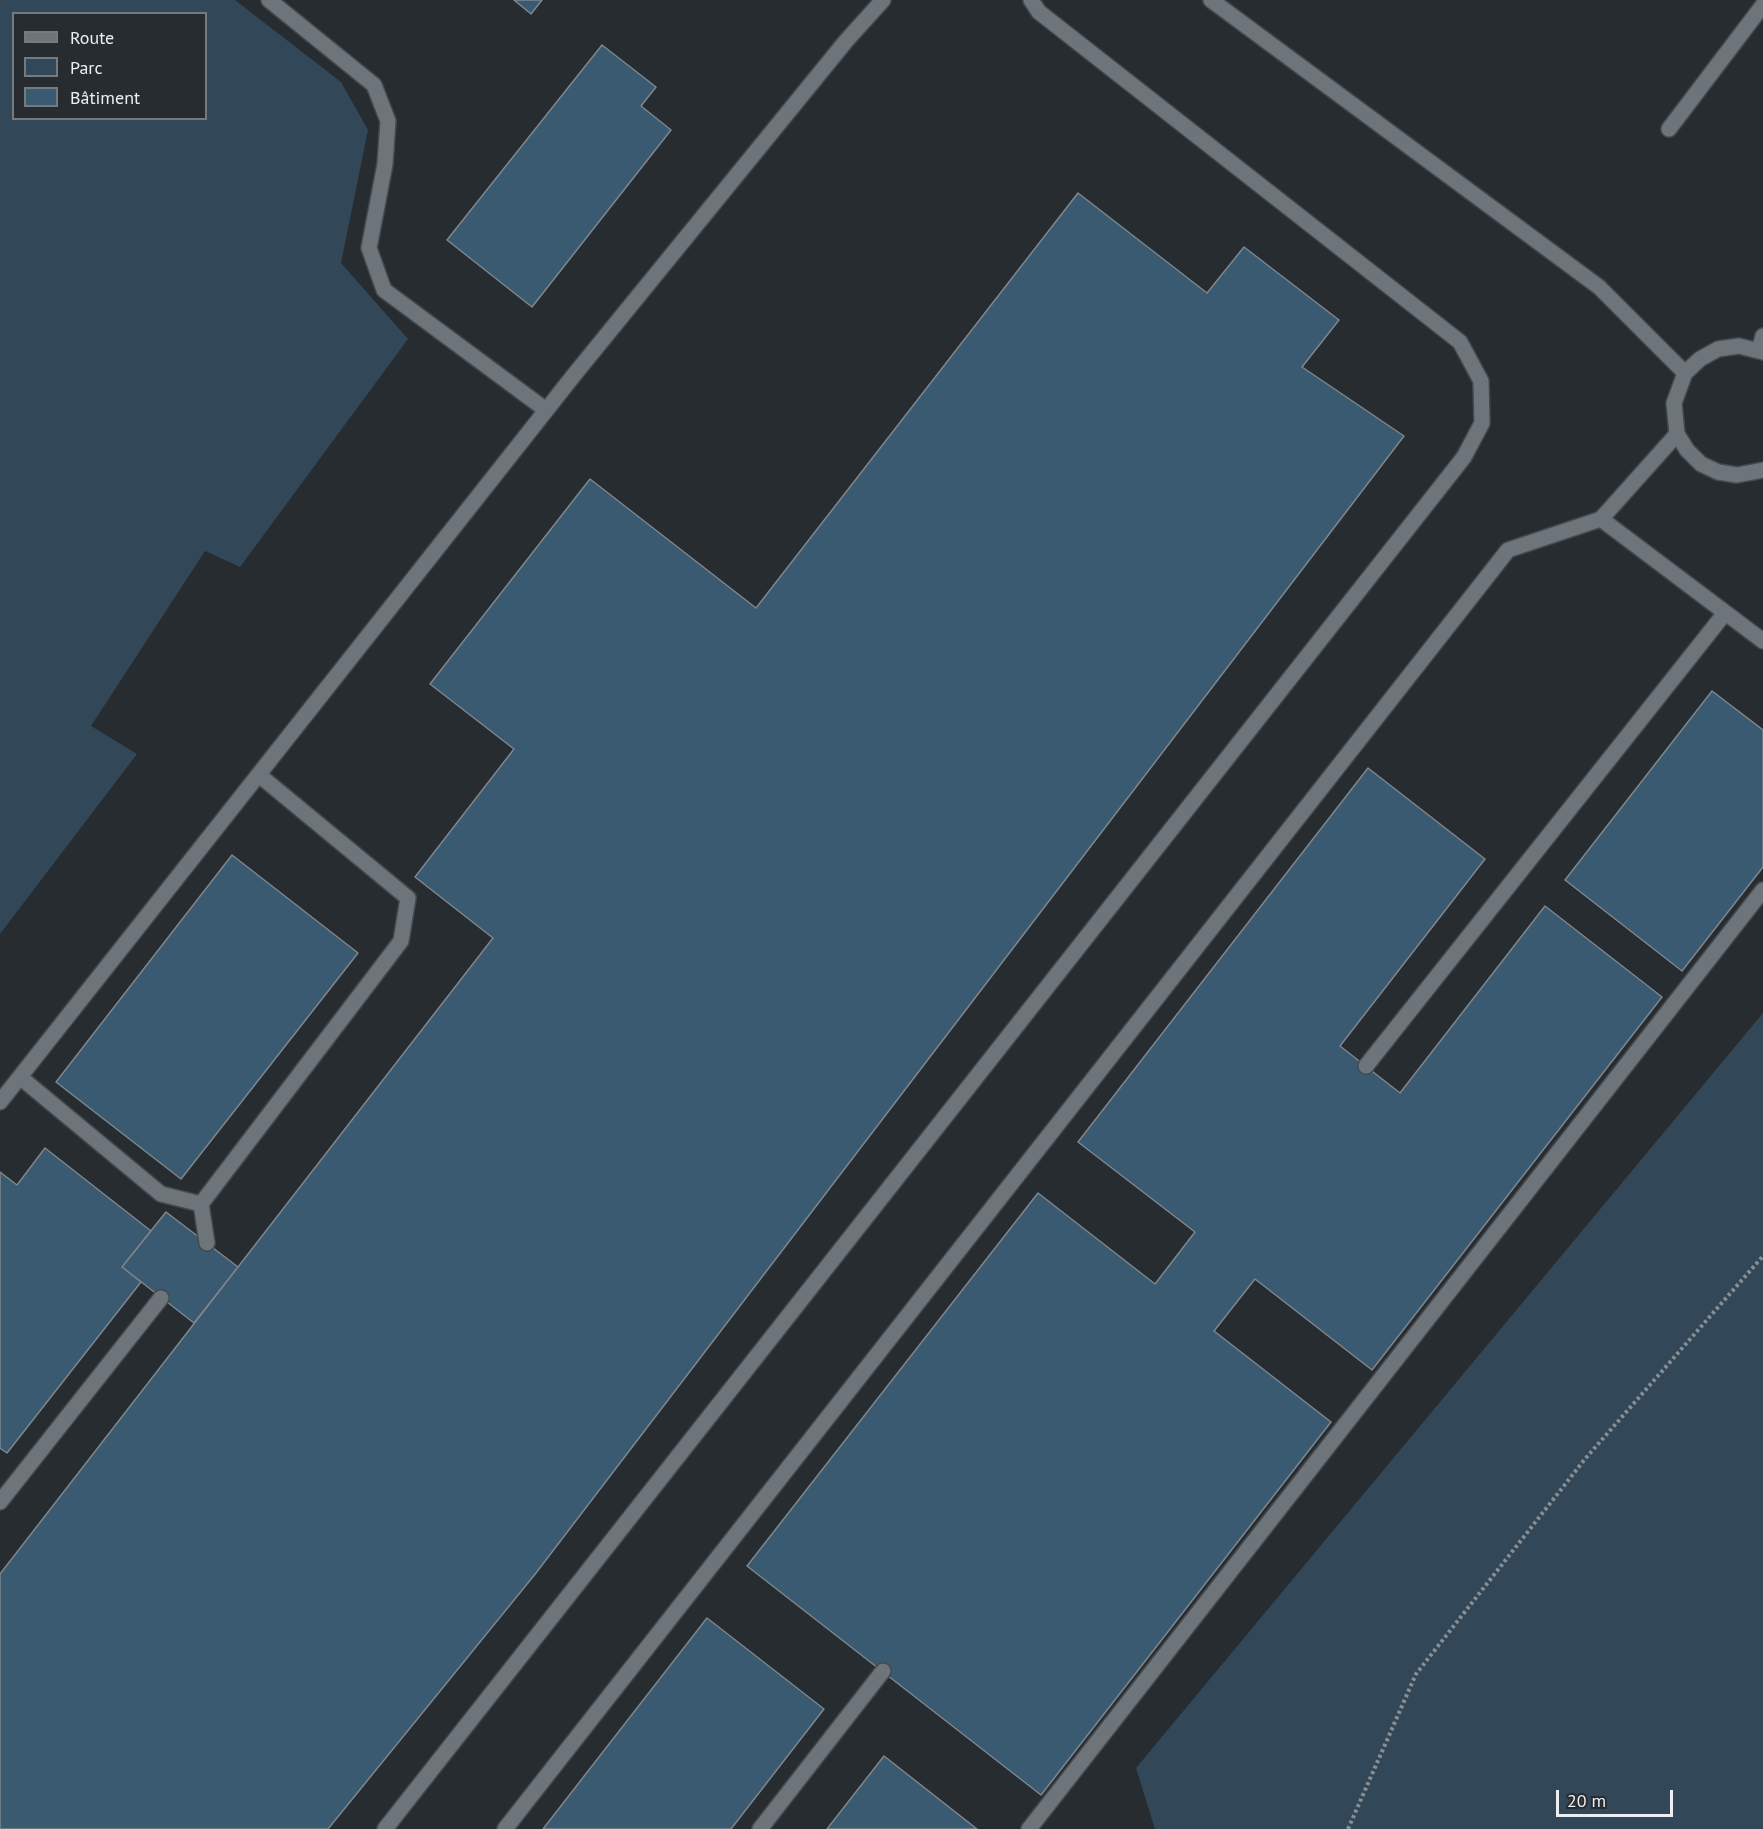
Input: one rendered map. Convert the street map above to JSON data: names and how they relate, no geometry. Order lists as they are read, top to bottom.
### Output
{
  "legend": ["Route", "Parc", "Bâtiment"],
  "scale_bar": "20 m"
}
